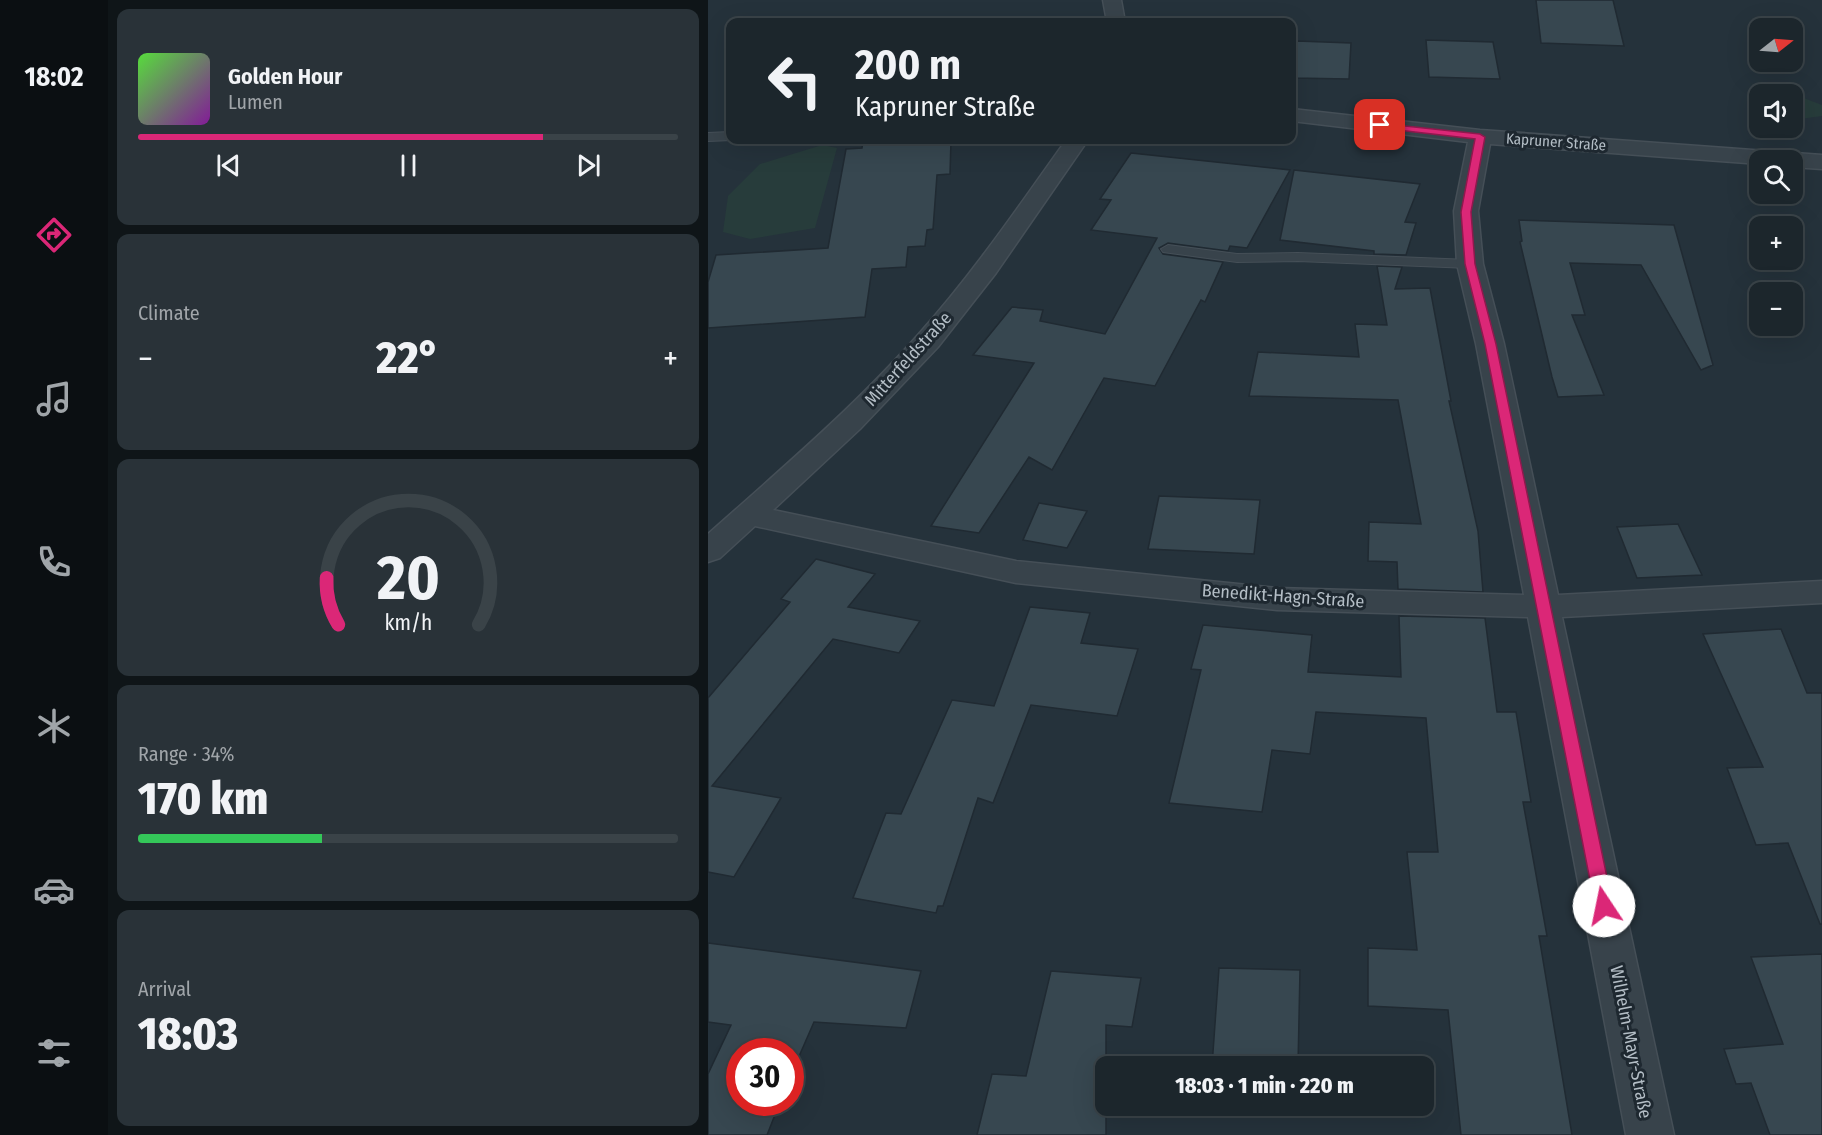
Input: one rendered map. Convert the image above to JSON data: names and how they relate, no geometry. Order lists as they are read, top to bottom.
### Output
{
  "streets": {
    "street": [
      "Kapruner Straße",
      "Mitterfeldstraße",
      "Benedikt-Hagn-Straße",
      "Wilhelm-Mayr-Straße"
    ]
  },
  "crossings": [
    ["Kapruner Straße", "Wilhelm-Mayr-Straße"],
    ["Mitterfeldstraße", "Benedikt-Hagn-Straße"],
    ["Benedikt-Hagn-Straße", "Wilhelm-Mayr-Straße"]
  ],
  "north": "right",
  "page": {
    "tabs": "18:02",
    "map_buttons": ["+", "−"],
    "turn": ["200 m", "Kapruner Straße"],
    "song": ["Golden Hour", "Lumen"],
    "tile": [
      "Climate",
      ["Range · 34%", "170 km"],
      ["Arrival", "18:03"]
    ],
    "heat": ["−", "22°", "+"],
    "limit": "30",
    "trip": "18:03 · 1 min · 220 m",
    "gauge": ["20", "km/h"]
  }
}
